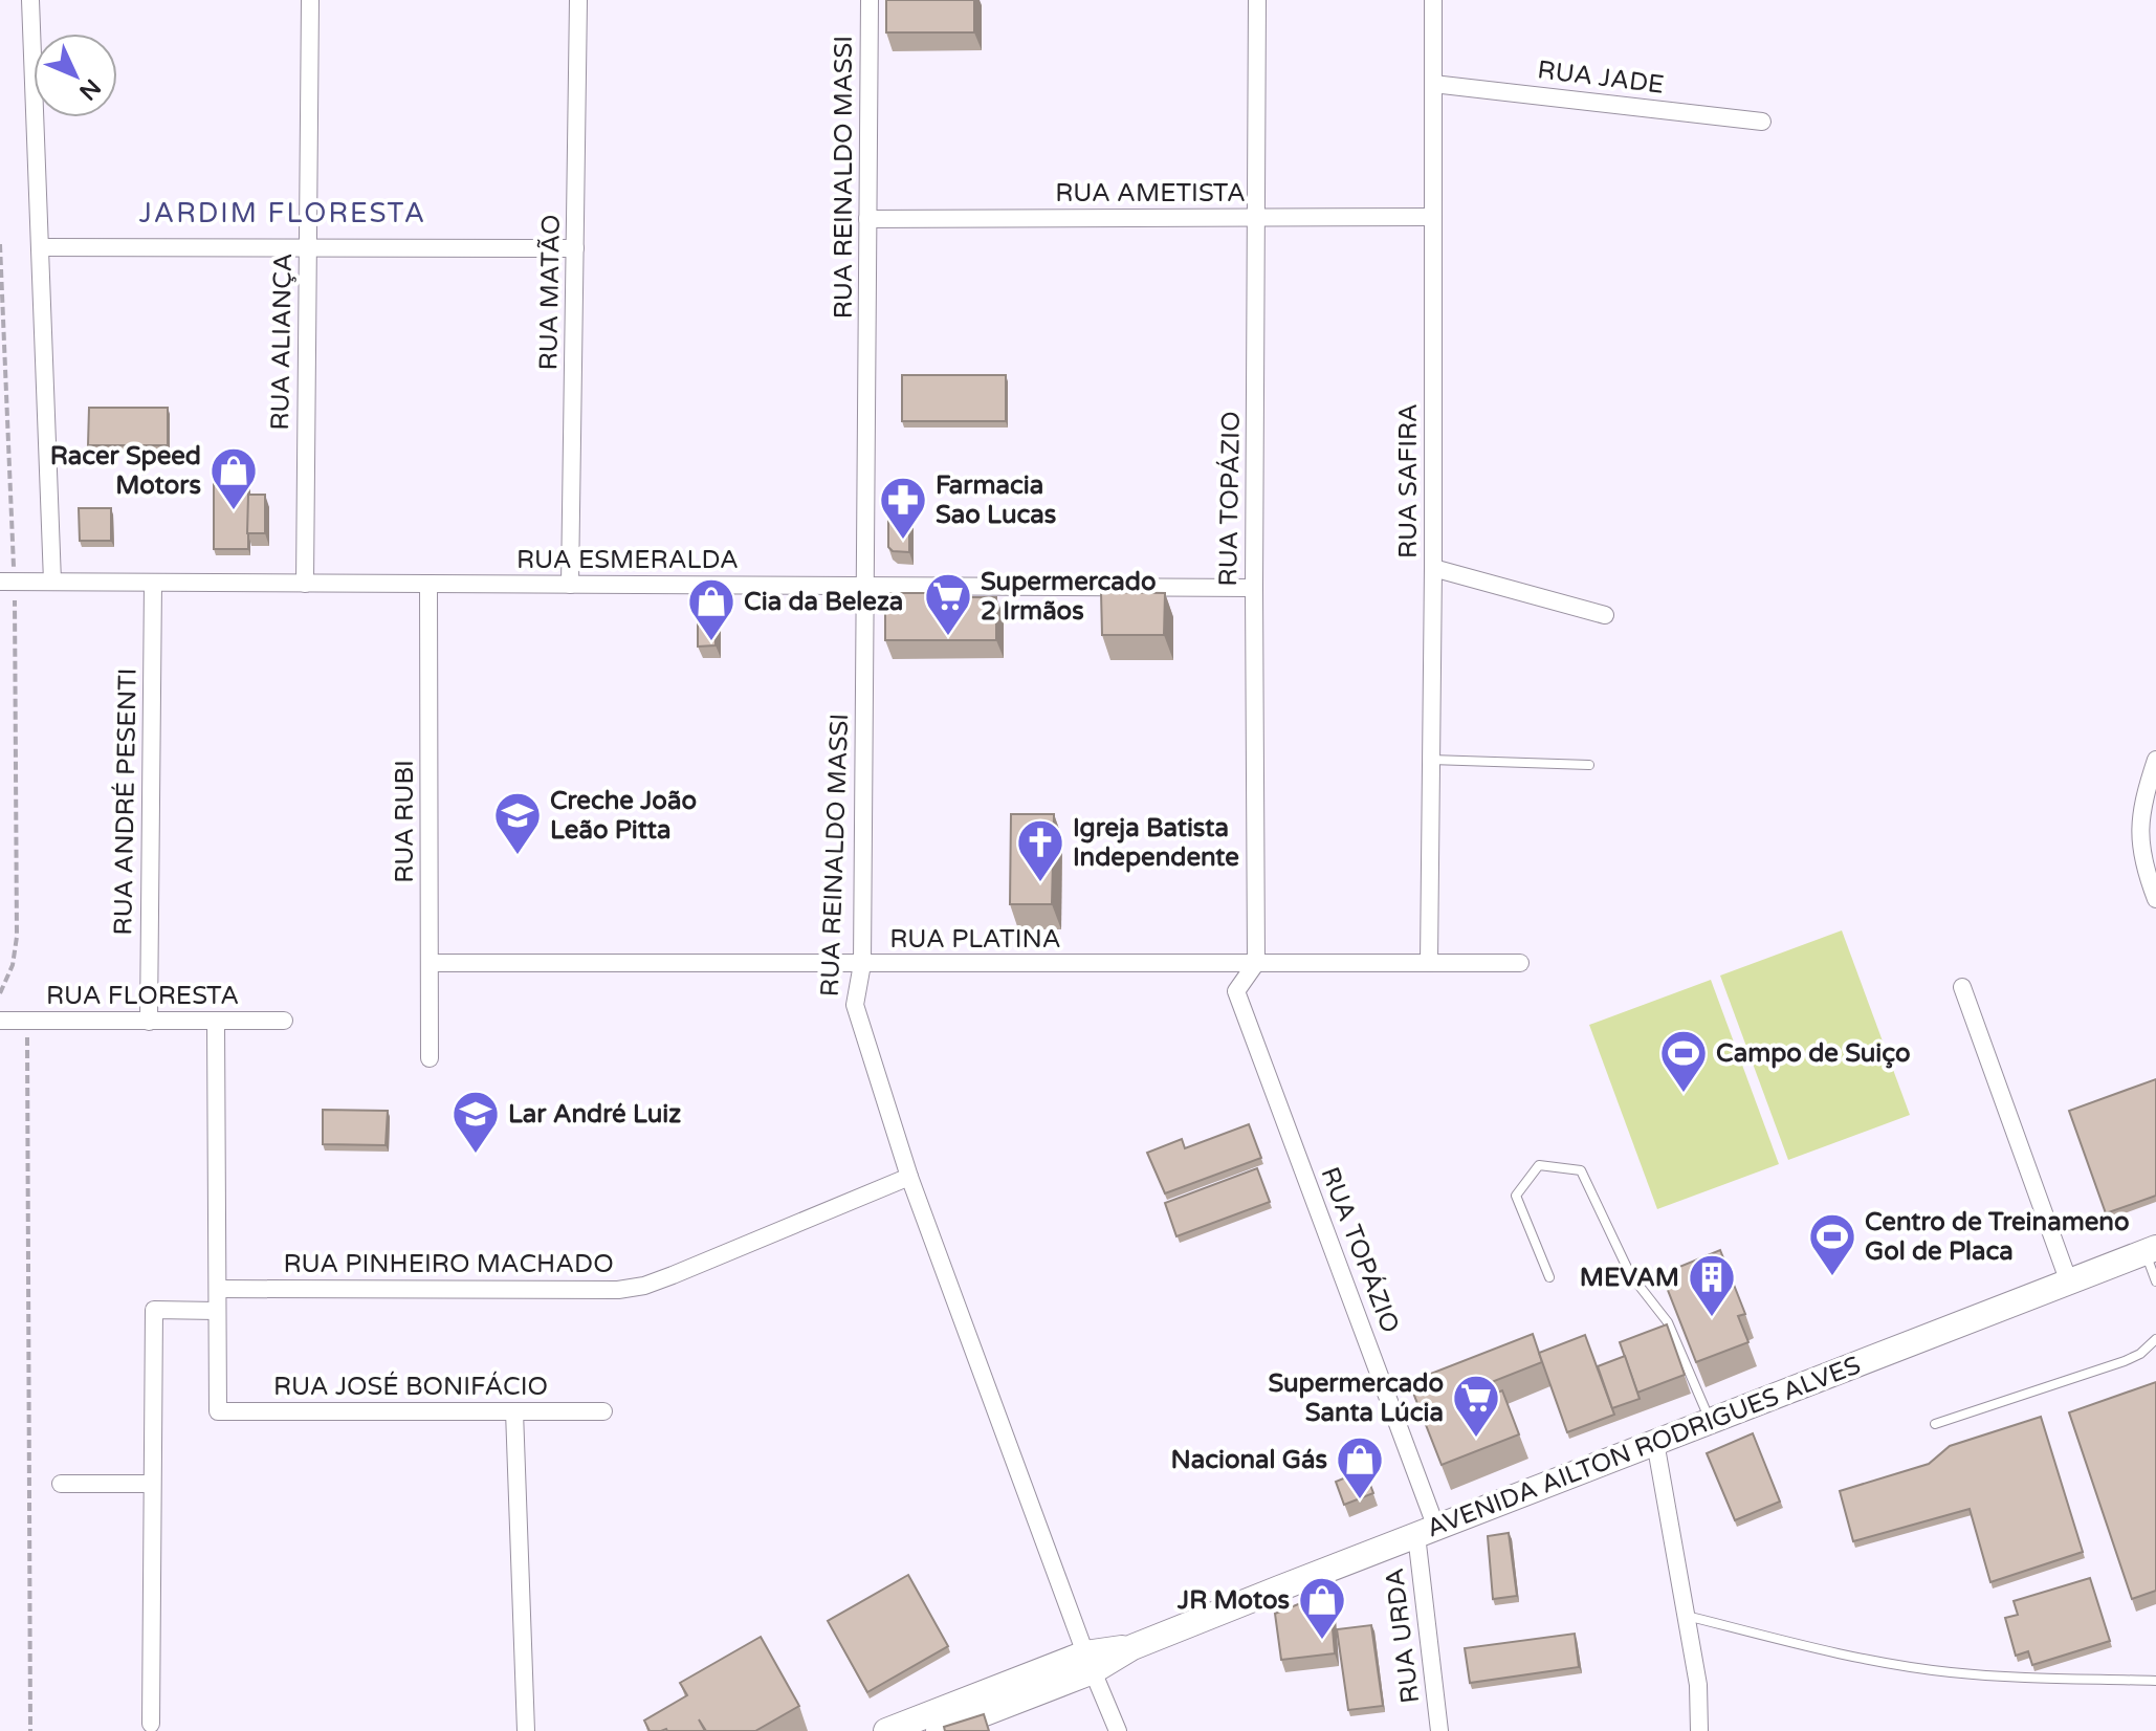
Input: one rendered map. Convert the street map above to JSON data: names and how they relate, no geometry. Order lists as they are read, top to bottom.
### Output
{
  "streets": {
    "main road": ["AVENIDA AILTON RODRIGUES ALVES"],
    "street": [
      "RUA JADE",
      "RUA REINALDO MASSI",
      "RUA AMETISTA",
      "RUA MATÃO",
      "RUA ALIANÇA",
      "RUA SAFIRA",
      "RUA TOPÁZIO",
      "RUA ESMERALDA",
      "RUA ANDRÉ PESENTI",
      "RUA RUBI",
      "RUA PLATINA",
      "RUA FLORESTA",
      "RUA PINHEIRO MACHADO",
      "RUA JOSÉ BONIFÁCIO",
      "RUA URDA"
    ]
  },
  "crossings": [
    ["RUA JADE", "RUA SAFIRA"],
    ["RUA REINALDO MASSI", "RUA AMETISTA"],
    ["RUA REINALDO MASSI", "RUA ESMERALDA"],
    ["RUA REINALDO MASSI", "RUA PLATINA"],
    ["RUA REINALDO MASSI", "RUA PINHEIRO MACHADO"],
    ["RUA REINALDO MASSI", "AVENIDA AILTON RODRIGUES ALVES"],
    ["RUA AMETISTA", "RUA SAFIRA"],
    ["RUA AMETISTA", "RUA TOPÁZIO"],
    ["RUA MATÃO", "RUA ESMERALDA"],
    ["RUA ALIANÇA", "RUA ESMERALDA"],
    ["RUA SAFIRA", "RUA PLATINA"],
    ["RUA TOPÁZIO", "RUA ESMERALDA"],
    ["RUA TOPÁZIO", "RUA PLATINA"],
    ["RUA TOPÁZIO", "AVENIDA AILTON RODRIGUES ALVES"],
    ["RUA TOPÁZIO", "RUA URDA"],
    ["RUA ESMERALDA", "RUA ANDRÉ PESENTI"],
    ["RUA ESMERALDA", "RUA RUBI"],
    ["RUA ANDRÉ PESENTI", "RUA FLORESTA"],
    ["RUA RUBI", "RUA PLATINA"],
    ["AVENIDA AILTON RODRIGUES ALVES", "RUA URDA"]
  ],
  "districts": ["JARDIM FLORESTA"],
  "places": {
    "shop": [
      "Racer Speed Motors",
      "Cia da Beleza",
      "Nacional Gás",
      "JR Motos"
    ],
    "pharmacy": ["Farmacia Sao Lucas"],
    "supermarket": ["Supermercado 2 Irmãos", "Supermercado Santa Lúcia"],
    "school or university": ["Creche João Leão Pitta", "Lar André Luiz"],
    "church": ["Igreja Batista Independente"],
    "sports": ["Campo de Suiço", "Centro de Treinameno Gol de Placa"],
    "building": ["MEVAM"]
  },
  "north": "bottom right"
}
